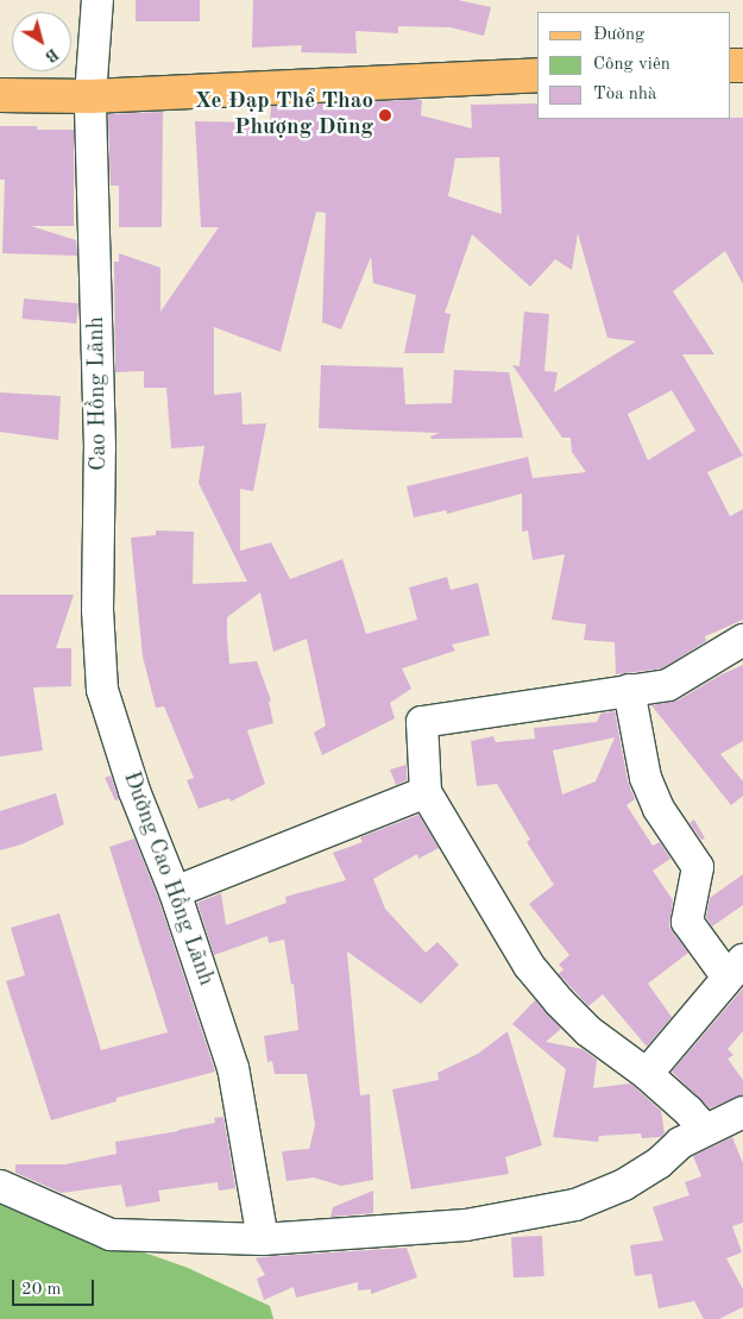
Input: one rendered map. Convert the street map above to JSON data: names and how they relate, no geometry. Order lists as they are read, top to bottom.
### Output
{
  "streets": {
    "street": ["Cao Hồng Lãnh", "Đường Cao Hồng Lãnh"]
  },
  "crossings": [
    ["Cao Hồng Lãnh", "Đường Cao Hồng Lãnh"]
  ],
  "places": ["Xe Đạp Thể Thao Phượng Dũng"],
  "legend": ["Đường", "Công viên", "Tòa nhà"],
  "scale_bar": "20 m",
  "north": "bottom right"
}
